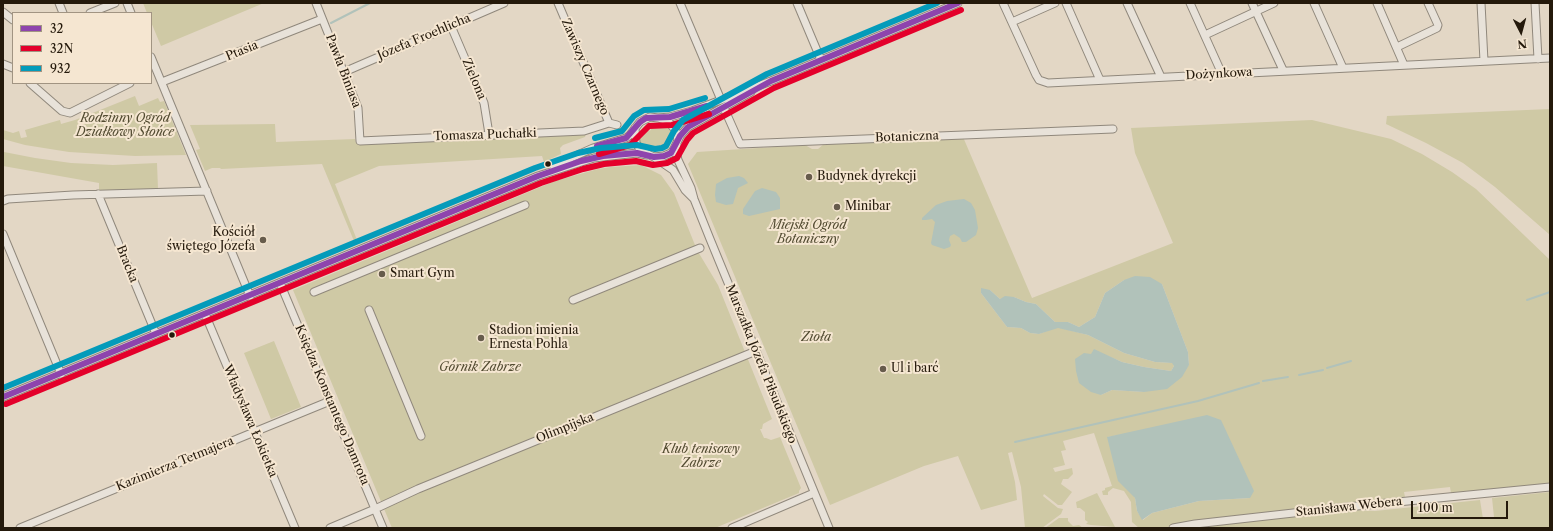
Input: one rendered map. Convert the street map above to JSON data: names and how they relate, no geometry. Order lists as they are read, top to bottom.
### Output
{
  "streets": {
    "street": [
      "Józefa Froehlicha",
      "Ptasia",
      "Zawiszy Czarnego",
      "Pawła Biniasa",
      "Dożynkowa",
      "Zielona",
      "Tomasza Puchałki",
      "Botaniczna",
      "Bracka",
      "Marszałka Józefa Piłsudskiego",
      "Księdza Konstantego Damrota",
      "Władysława Łokietka",
      "Olimpijska",
      "Kazimierza Tetmajera",
      "Stanisława Webera"
    ]
  },
  "crossings": [
    ["Józefa Froehlicha", "Pawła Biniasa"],
    ["Józefa Froehlicha", "Zielona"],
    ["Ptasia", "Pawła Biniasa"],
    ["Zawiszy Czarnego", "Tomasza Puchałki"],
    ["Pawła Biniasa", "Tomasza Puchałki"],
    ["Zielona", "Tomasza Puchałki"],
    ["Marszałka Józefa Piłsudskiego", "Olimpijska"],
    ["Księdza Konstantego Damrota", "Olimpijska"],
    ["Księdza Konstantego Damrota", "Kazimierza Tetmajera"],
    ["Władysława Łokietka", "Kazimierza Tetmajera"]
  ],
  "parks": [
    "Rodzinny Ogród Działkowy Słońce",
    "Miejski Ogród Botaniczny",
    "Zioła",
    "Górnik Zabrze",
    "Klub tenisowy Zabrze"
  ],
  "places": [
    "Budynek dyrekcji",
    "Minibar",
    "Kościół świętego Józefa",
    "Smart Gym",
    "Stadion imienia Ernesta Pohla",
    "Ul i barć"
  ],
  "lines": ["transit line 32", "transit line 932", "transit line 32N"],
  "legend": ["32", "32N", "932"],
  "scale_bar": "100 m",
  "north": "bottom"
}
